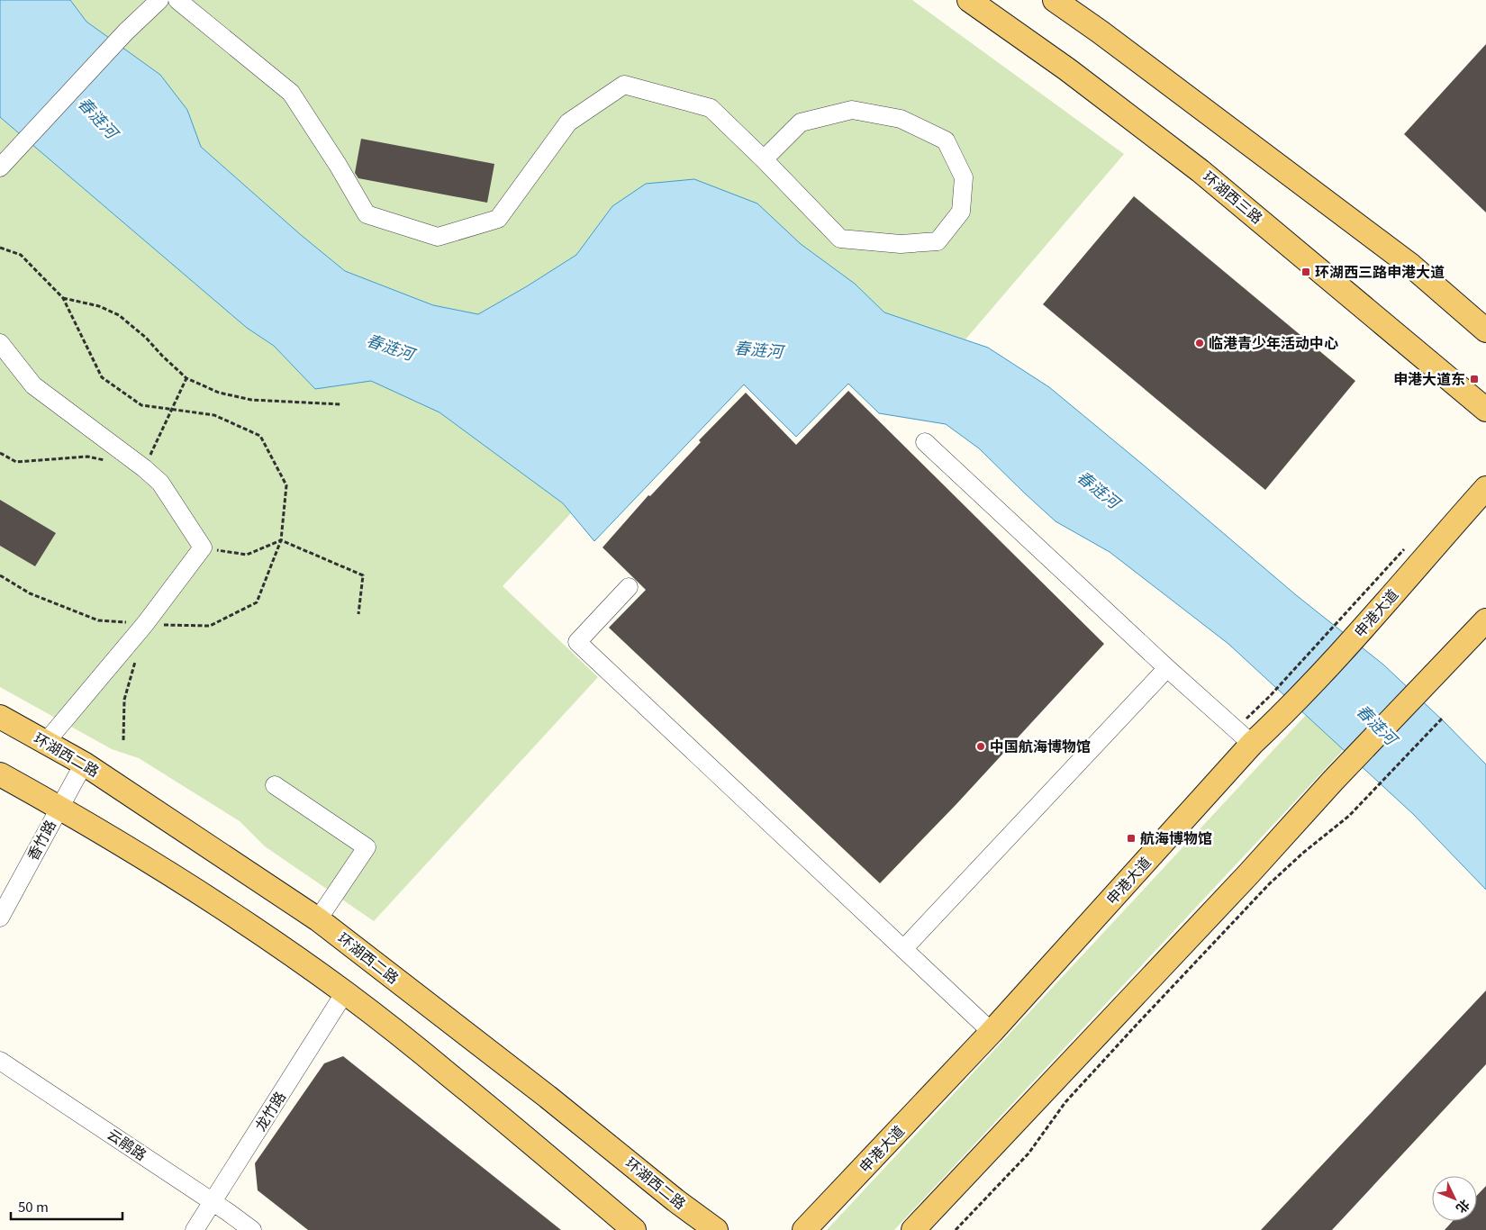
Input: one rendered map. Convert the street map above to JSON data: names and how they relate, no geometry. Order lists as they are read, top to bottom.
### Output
{
  "streets": {
    "main road": ["环湖西三路", "申港大道", "环湖西二路"],
    "street": ["香竹路", "龙竹路", "云鹃路"]
  },
  "crossings": [
    ["环湖西二路", "香竹路"],
    ["龙竹路", "云鹃路"]
  ],
  "water": ["春涟河"],
  "places": {
    "transit": ["环湖西三路申港大道", "申港大道东", "航海博物馆"],
    "other": ["临港青少年活动中心", "中国航海博物馆"]
  },
  "scale_bar": "50 m",
  "north": "bottom right"
}
